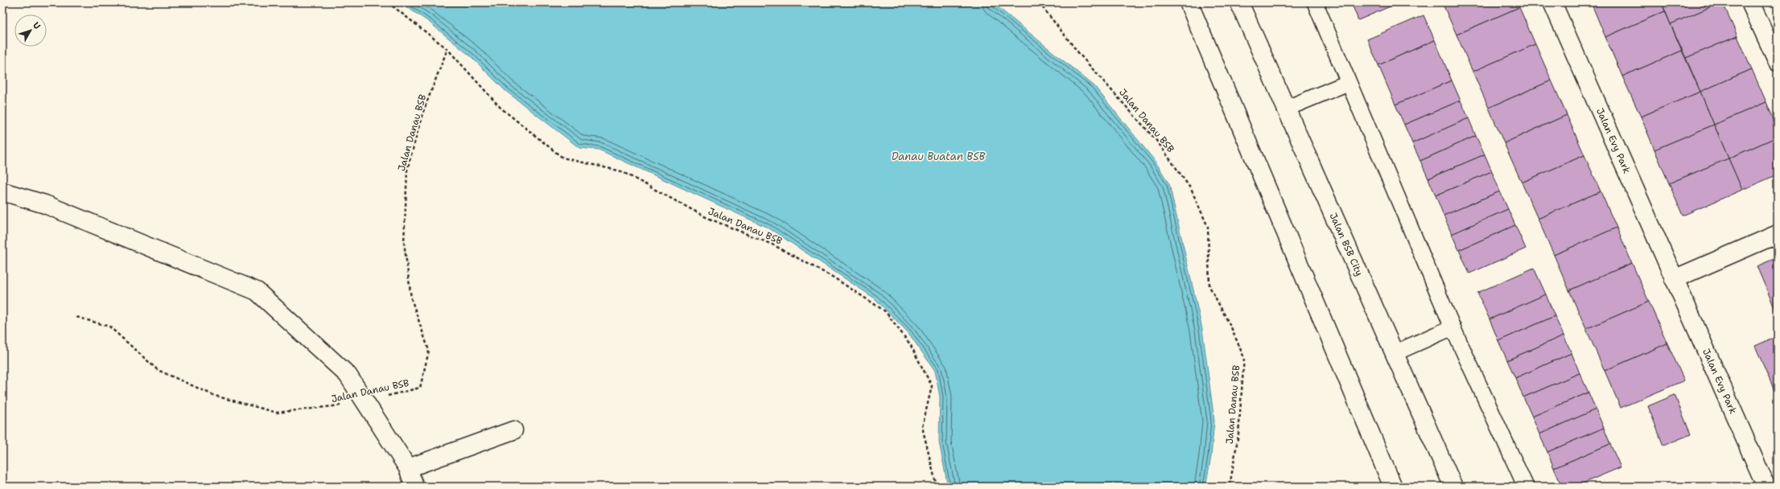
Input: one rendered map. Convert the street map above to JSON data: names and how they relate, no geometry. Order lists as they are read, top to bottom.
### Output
{
  "streets": {
    "street": ["Jalan Evy Park", "Jalan BSB City"],
    "path": ["Jalan Danau BSB"]
  },
  "water": ["Danau Buatan BSB"],
  "north": "top right"
}
